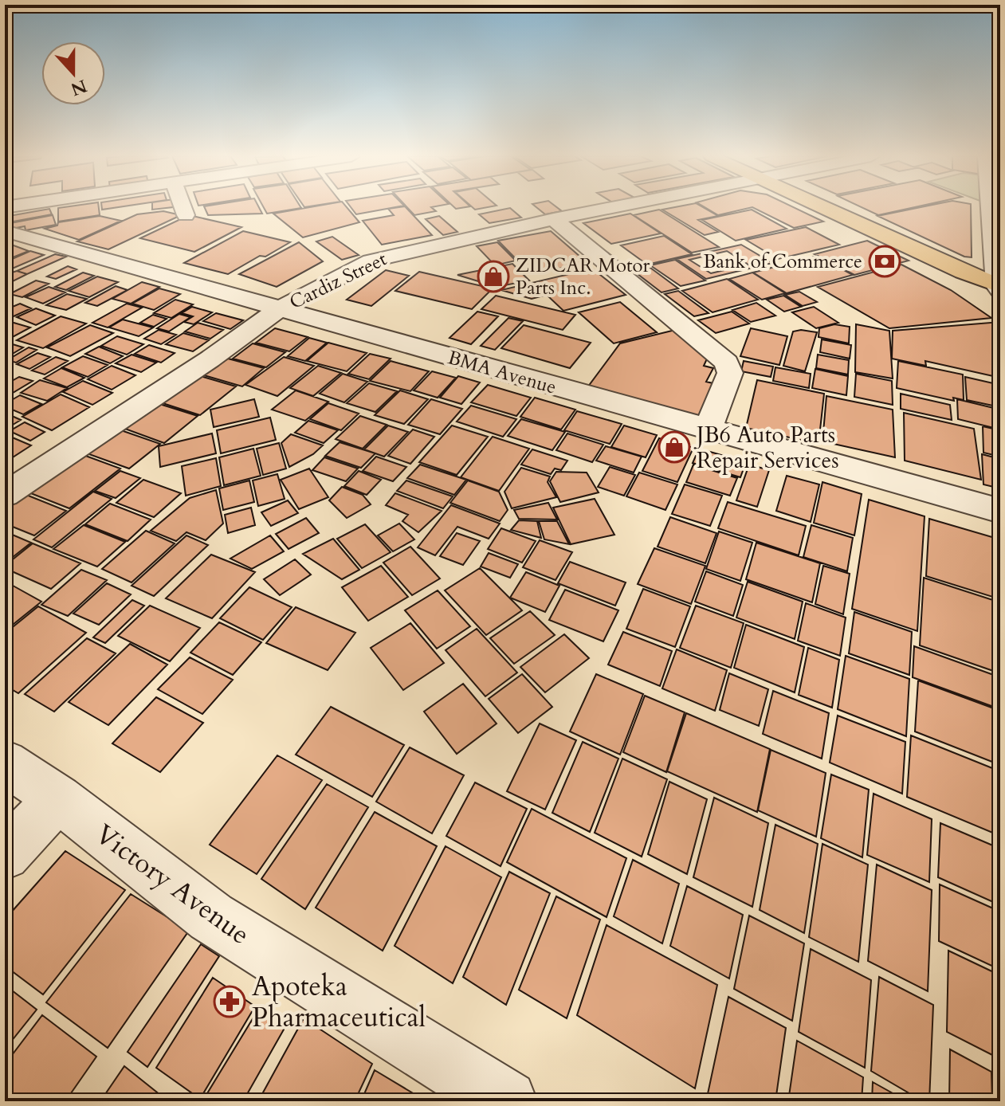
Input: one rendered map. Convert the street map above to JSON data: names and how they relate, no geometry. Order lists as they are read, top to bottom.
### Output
{
  "streets": {
    "street": ["Cardiz Street", "BMA Avenue", "Victory Avenue"]
  },
  "crossings": [
    ["Cardiz Street", "BMA Avenue"]
  ],
  "places": {
    "bank": ["Bank of Commerce"],
    "shop": ["ZIDCAR Motor Parts Inc.", "JB6 Auto Parts Repair Services"],
    "pharmacy": ["Apoteka Pharmaceutical"]
  },
  "north": "bottom"
}
